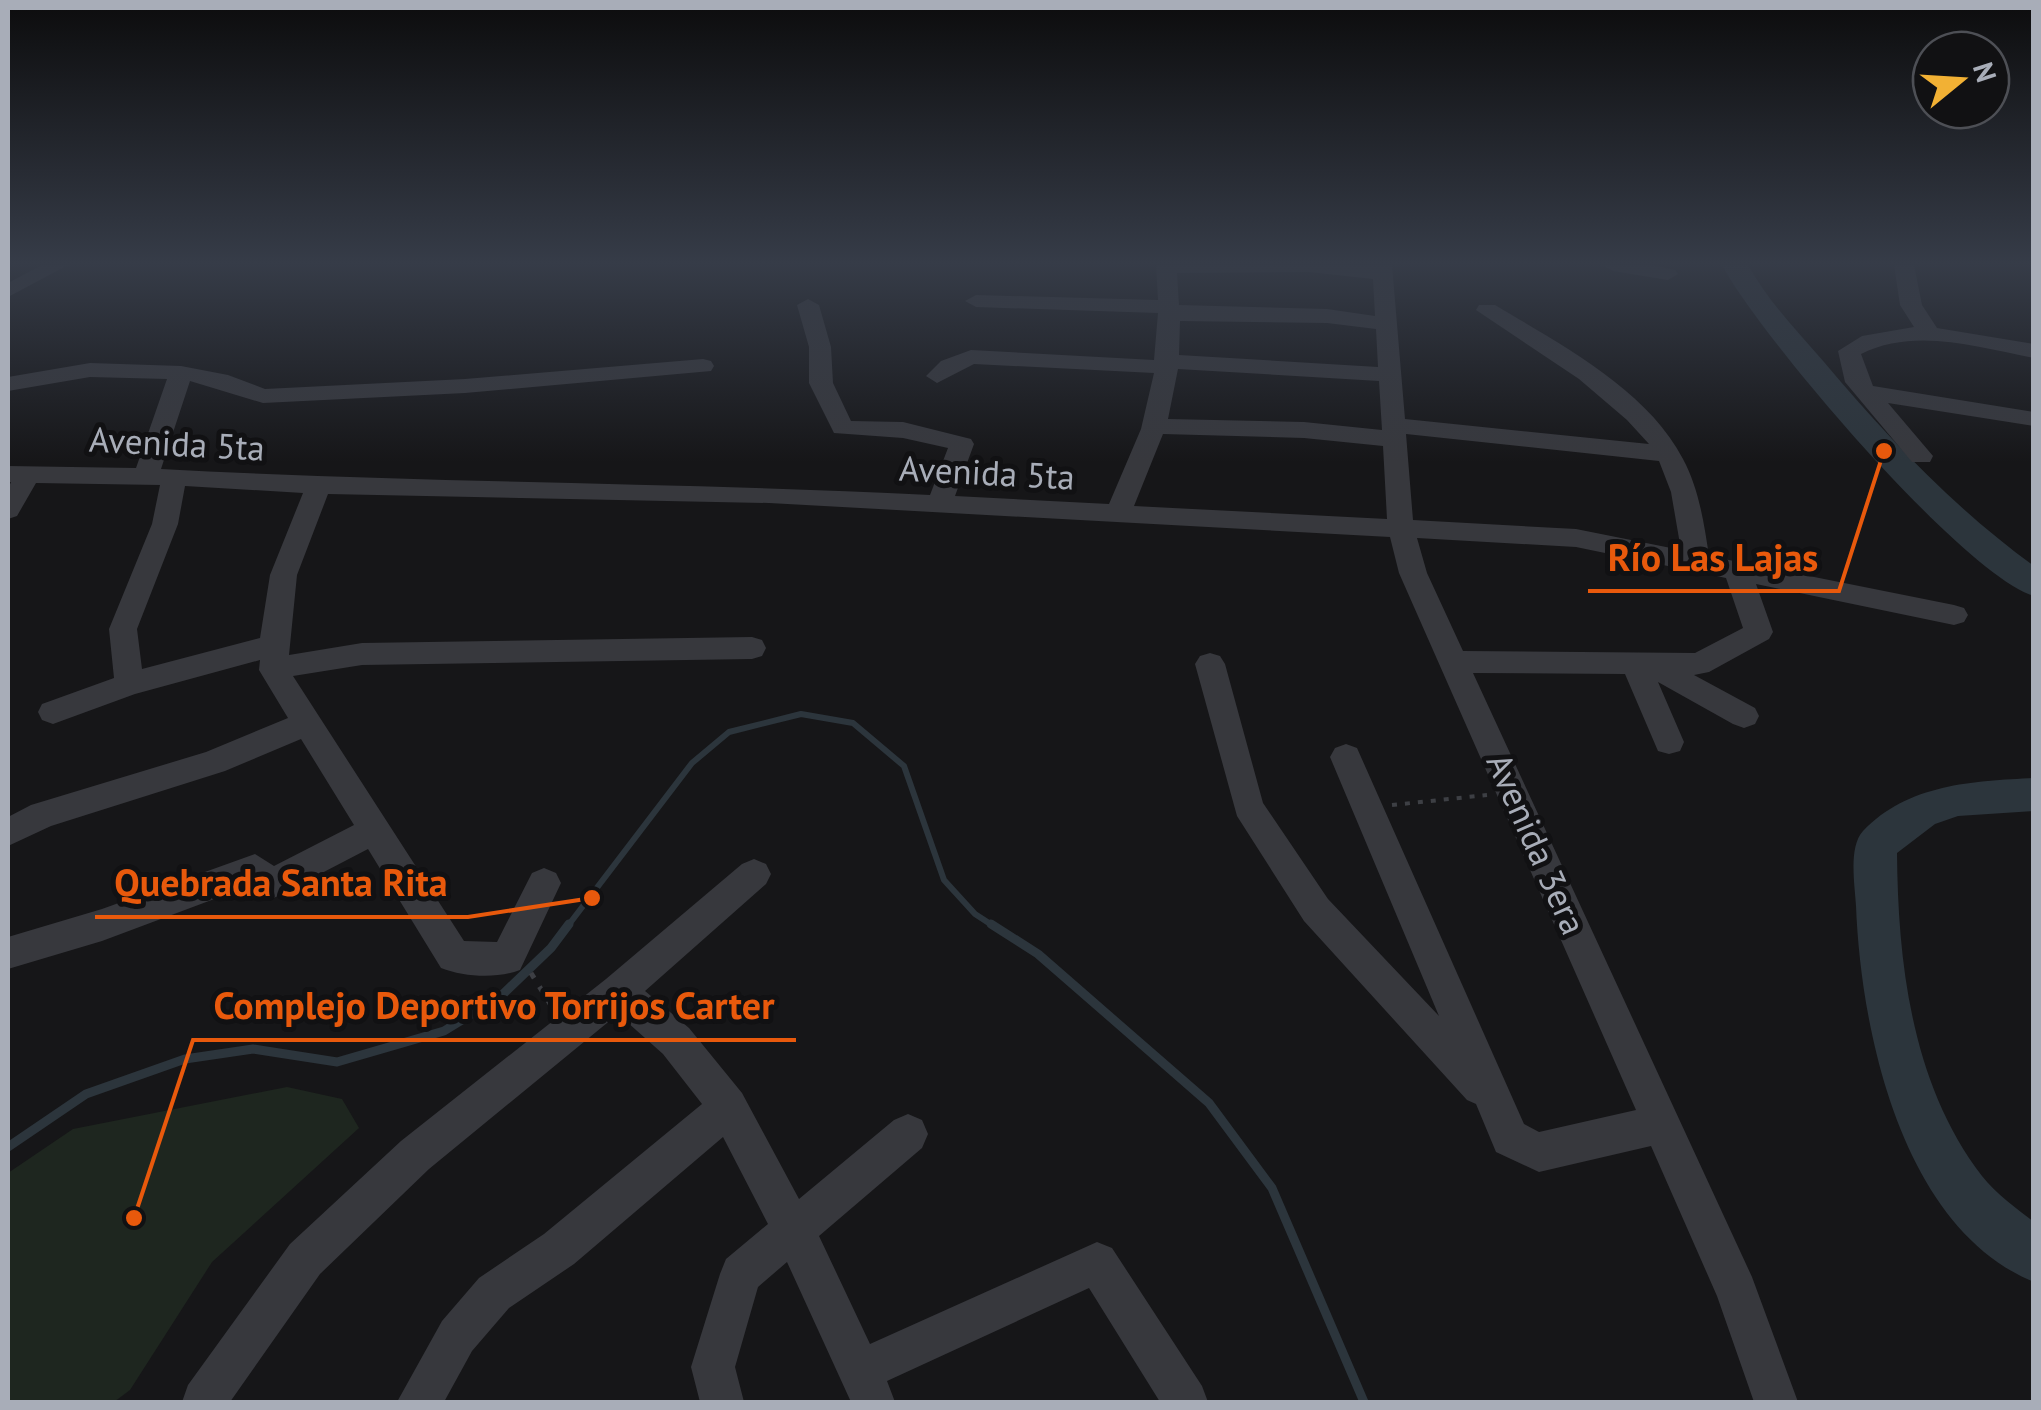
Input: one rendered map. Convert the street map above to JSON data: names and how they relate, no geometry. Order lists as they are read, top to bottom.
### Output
{
  "streets": {
    "street": ["Avenida 5ta", "Avenida 3era"]
  },
  "crossings": [
    ["Avenida 5ta", "Avenida 3era"]
  ],
  "places": ["Río Las Lajas", "Quebrada Santa Rita", "Complejo Deportivo Torrijos Carter"],
  "north": "right"
}
